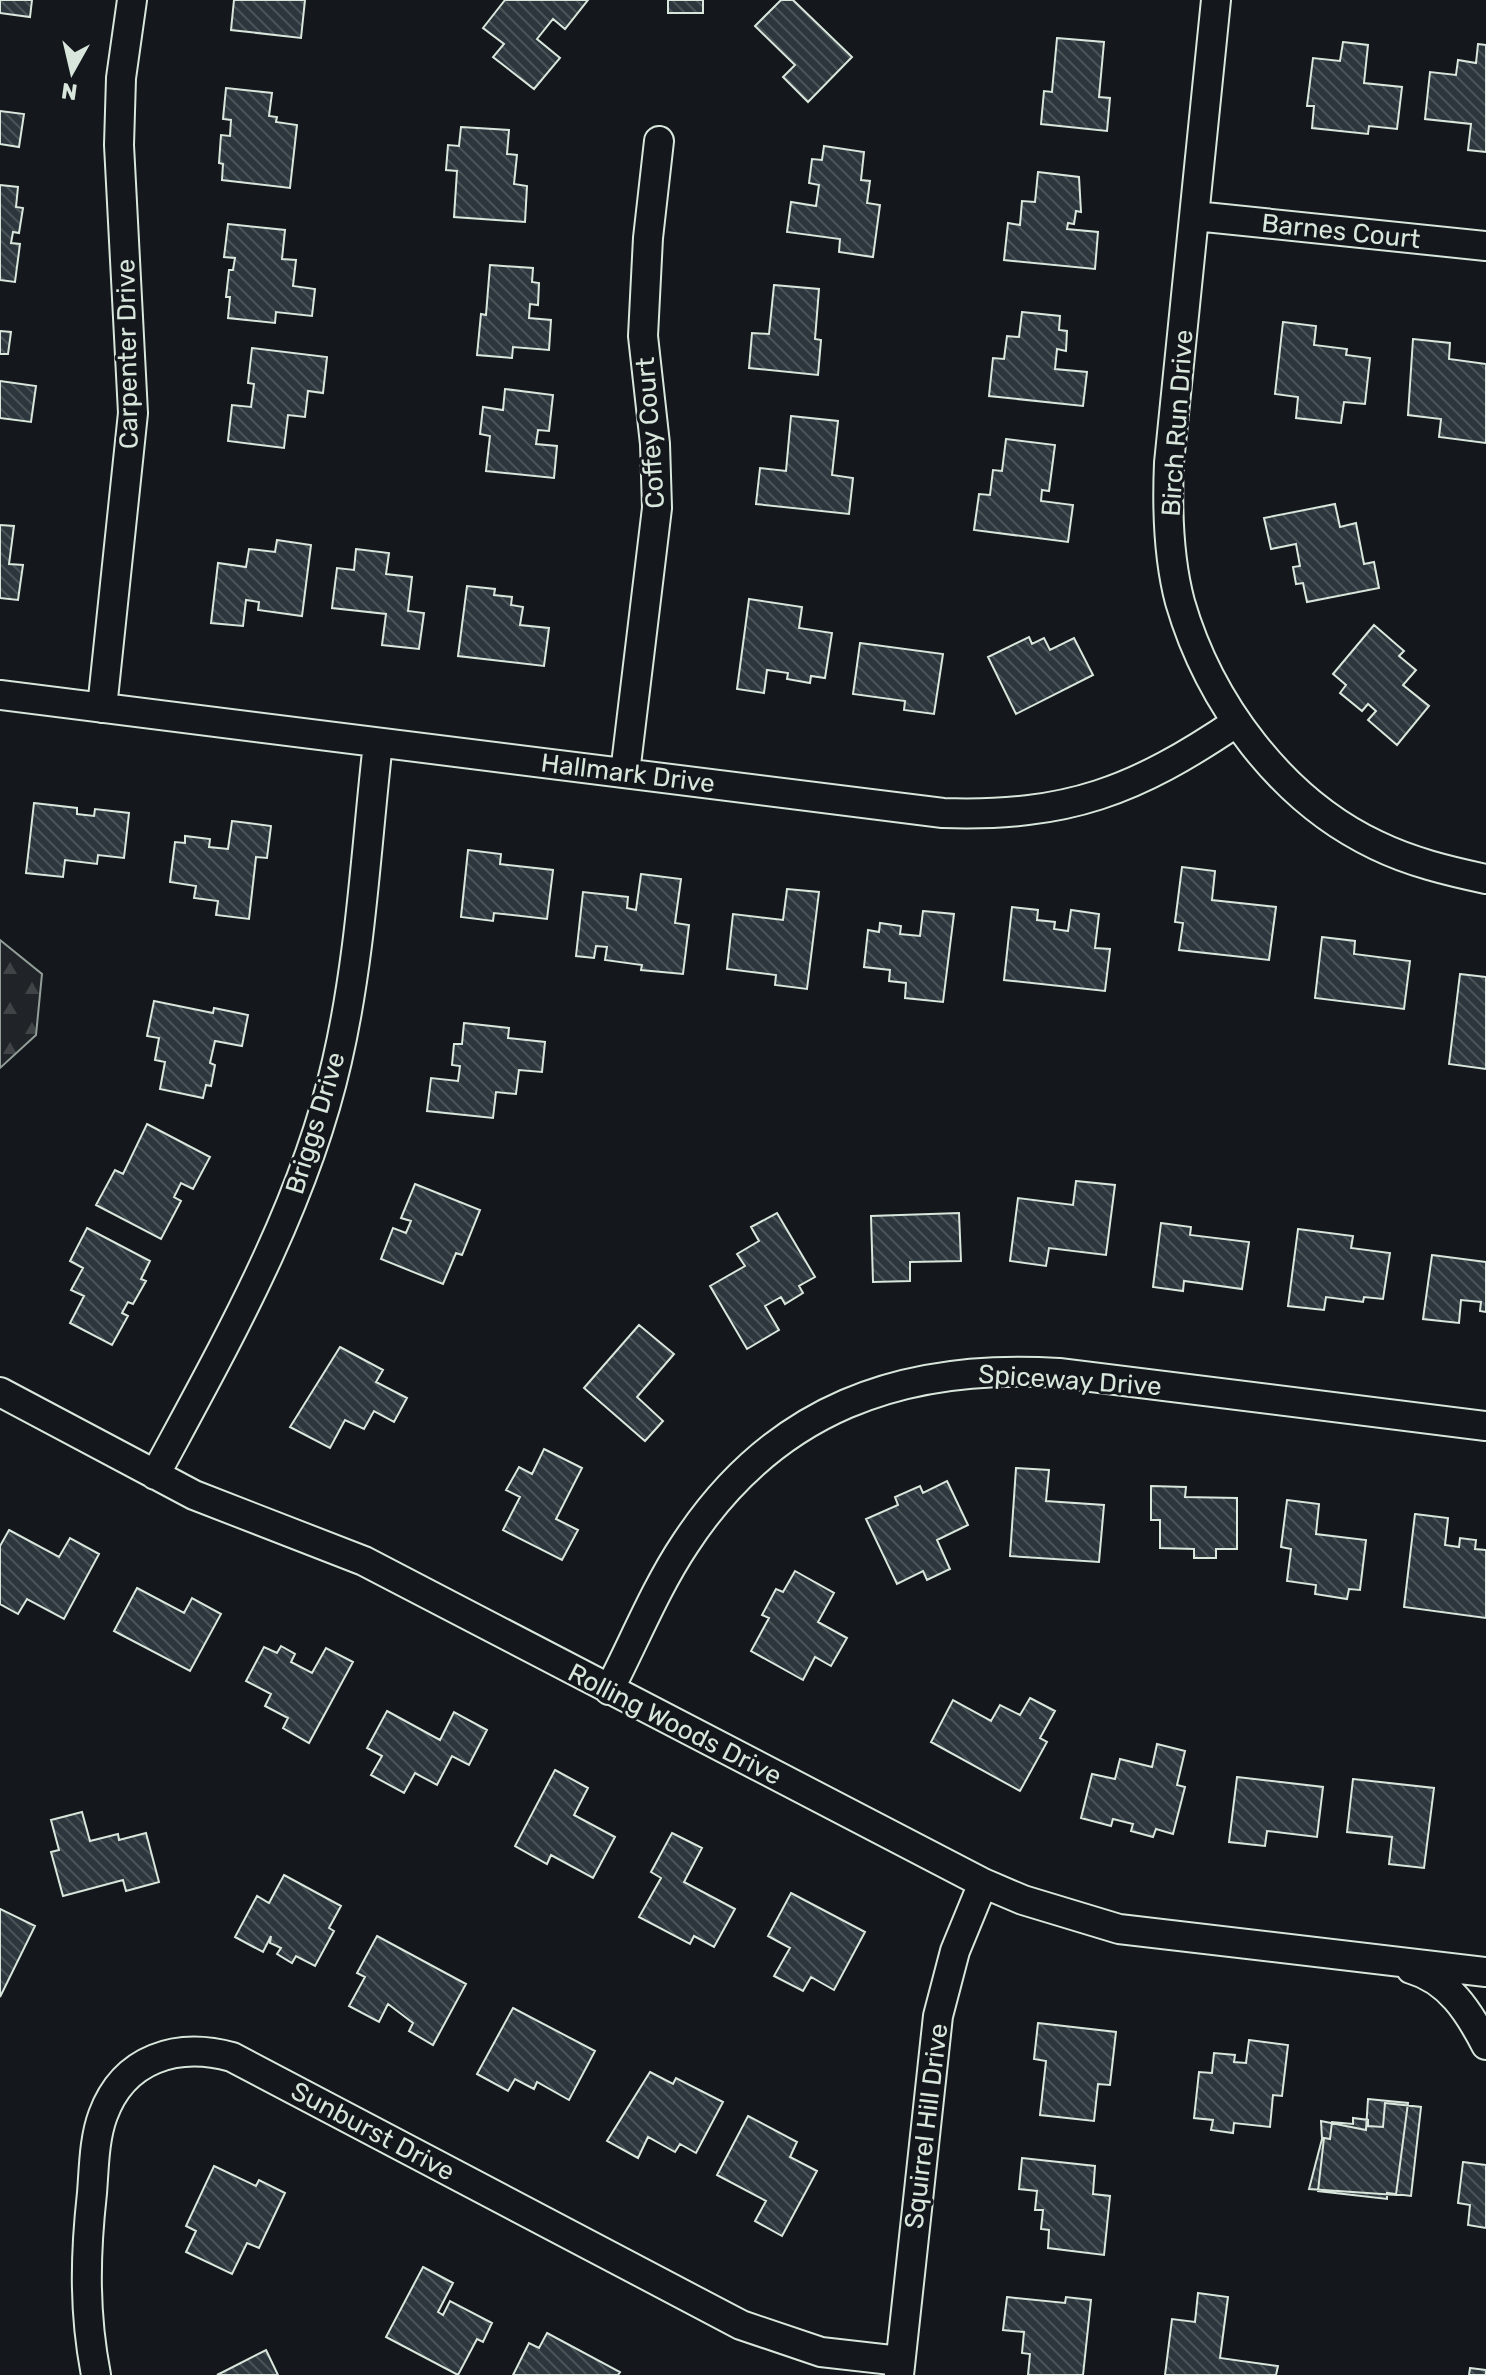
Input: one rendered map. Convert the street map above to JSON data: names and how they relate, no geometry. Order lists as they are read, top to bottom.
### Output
{
  "streets": {
    "street": [
      "Barnes Court",
      "Carpenter Drive",
      "Birch Run Drive",
      "Coffey Court",
      "Hallmark Drive",
      "Briggs Drive",
      "Spiceway Drive",
      "Rolling Woods Drive",
      "Squirrel Hill Drive",
      "Sunburst Drive"
    ]
  },
  "crossings": [
    ["Barnes Court", "Birch Run Drive"],
    ["Carpenter Drive", "Hallmark Drive"],
    ["Birch Run Drive", "Hallmark Drive"],
    ["Coffey Court", "Hallmark Drive"],
    ["Hallmark Drive", "Briggs Drive"],
    ["Briggs Drive", "Rolling Woods Drive"],
    ["Spiceway Drive", "Rolling Woods Drive"],
    ["Rolling Woods Drive", "Squirrel Hill Drive"],
    ["Squirrel Hill Drive", "Sunburst Drive"]
  ],
  "north": "bottom"
}
